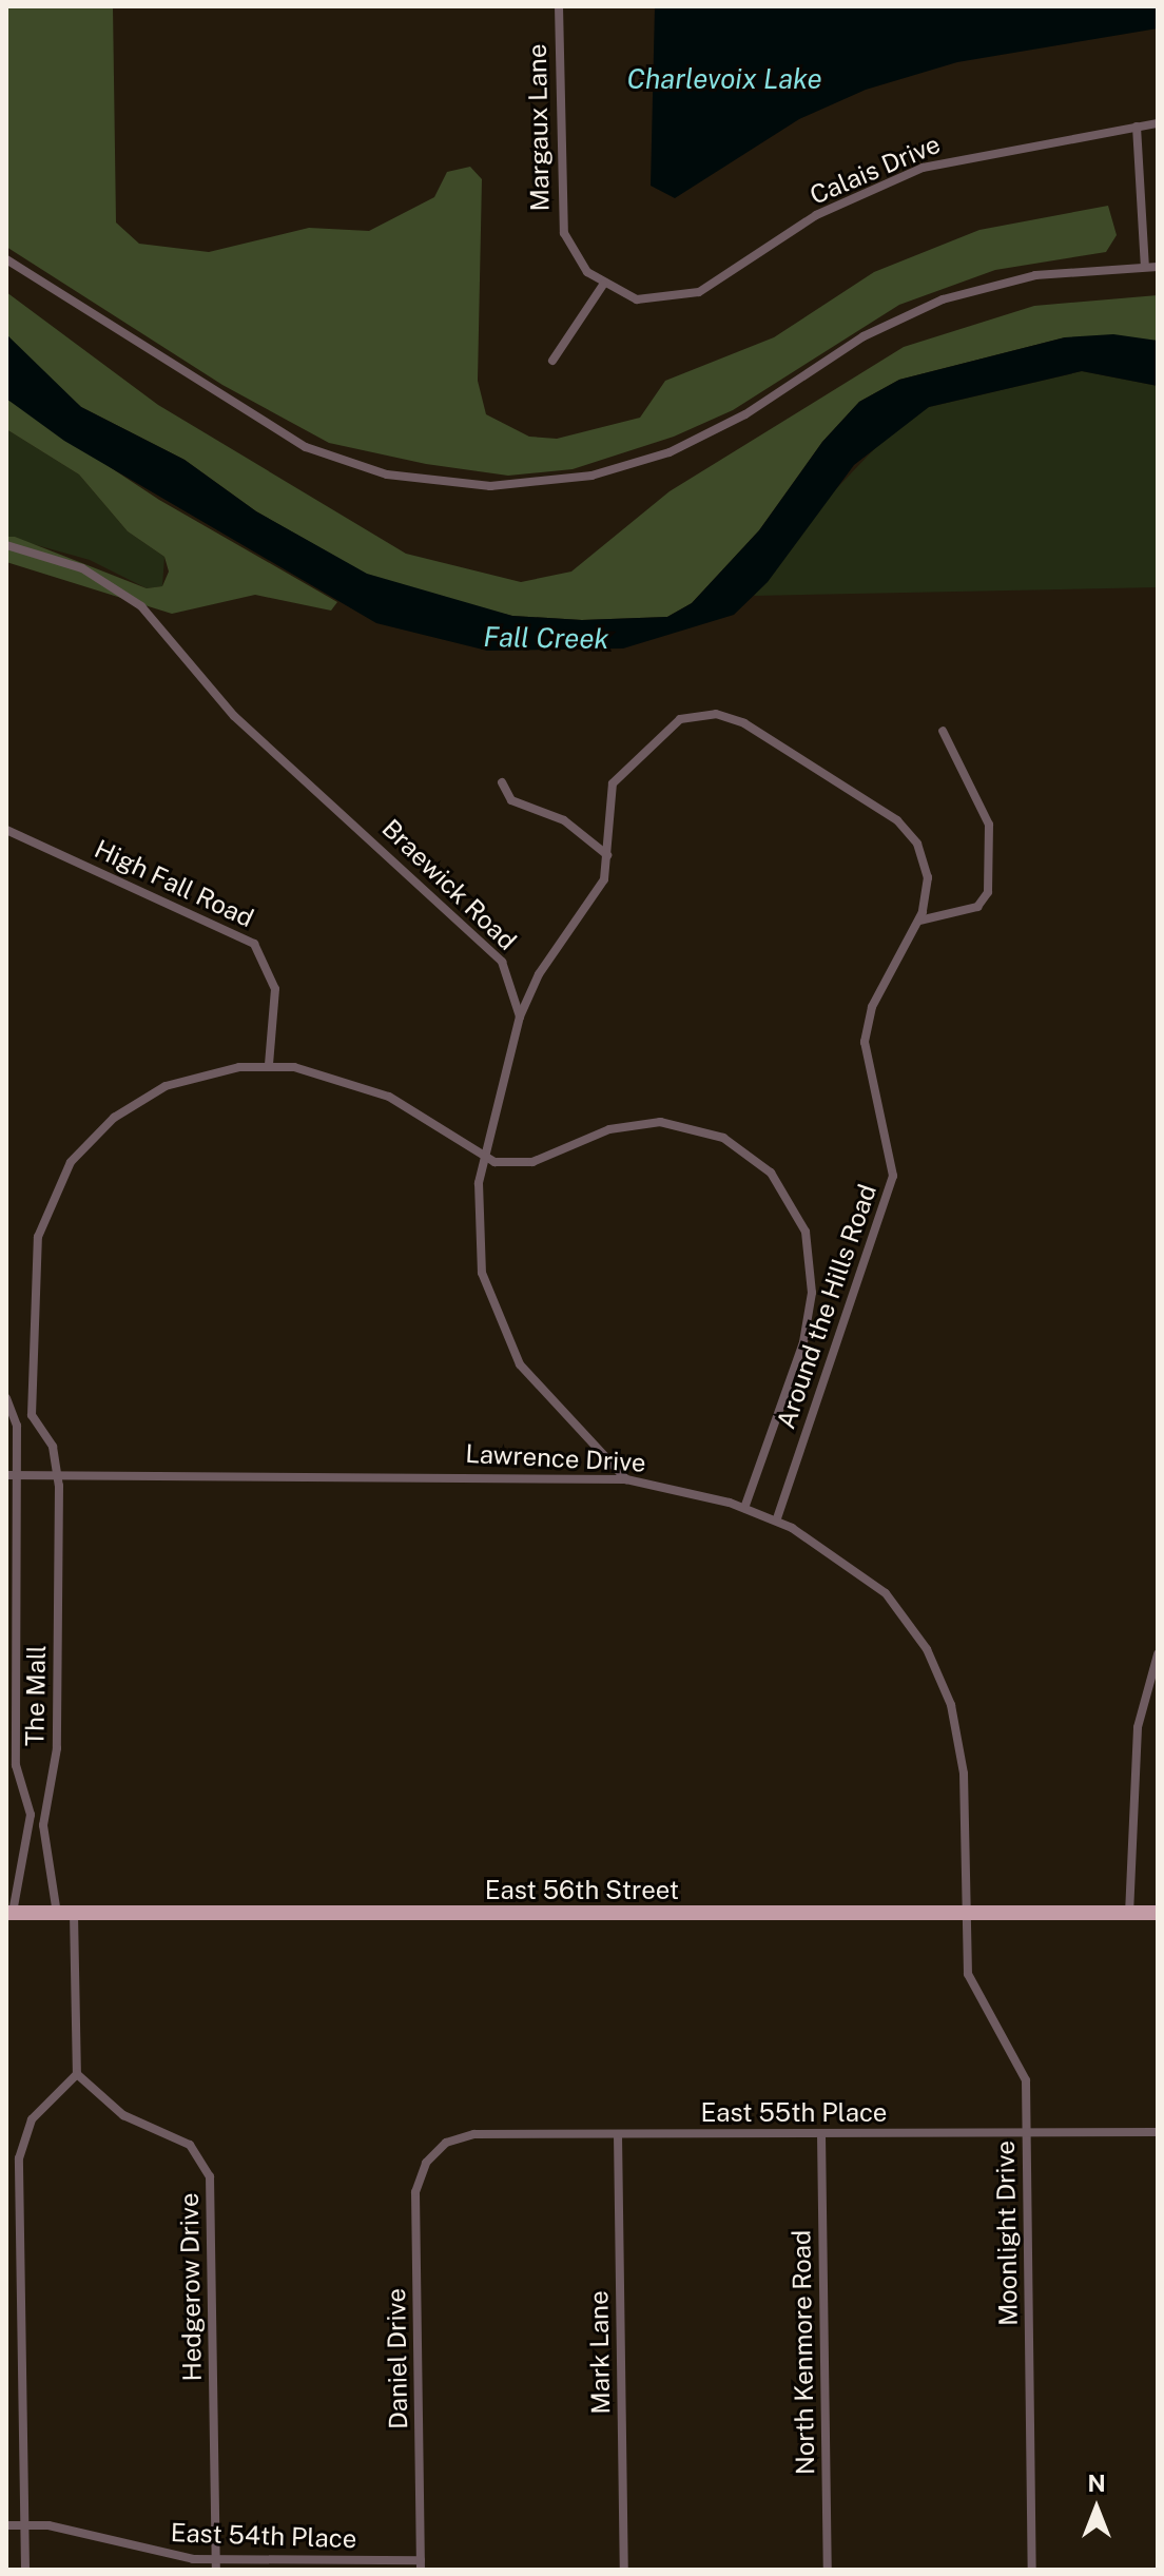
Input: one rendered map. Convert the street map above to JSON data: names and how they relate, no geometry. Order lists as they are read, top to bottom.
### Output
{
  "streets": {
    "main road": ["East 56th Street"],
    "street": [
      "Margaux Lane",
      "Calais Drive",
      "High Fall Road",
      "Braewick Road",
      "Around the Hills Road",
      "Lawrence Drive",
      "The Mall",
      "East 55th Place",
      "Moonlight Drive",
      "Hedgerow Drive",
      "Mark Lane",
      "North Kenmore Road",
      "Daniel Drive",
      "East 54th Place"
    ]
  },
  "crossings": [
    ["Margaux Lane", "Calais Drive"],
    ["Braewick Road", "Around the Hills Road"],
    ["Braewick Road", "Lawrence Drive"],
    ["Around the Hills Road", "Lawrence Drive"],
    ["Lawrence Drive", "The Mall"],
    ["Lawrence Drive", "East 56th Street"],
    ["Lawrence Drive", "Moonlight Drive"],
    ["The Mall", "East 56th Street"],
    ["East 56th Street", "Moonlight Drive"],
    ["East 55th Place", "Moonlight Drive"],
    ["East 55th Place", "Mark Lane"],
    ["East 55th Place", "North Kenmore Road"],
    ["East 55th Place", "Daniel Drive"],
    ["Hedgerow Drive", "East 54th Place"],
    ["Daniel Drive", "East 54th Place"]
  ],
  "water": ["Charlevoix Lake", "Fall Creek"],
  "north": "top"
}
